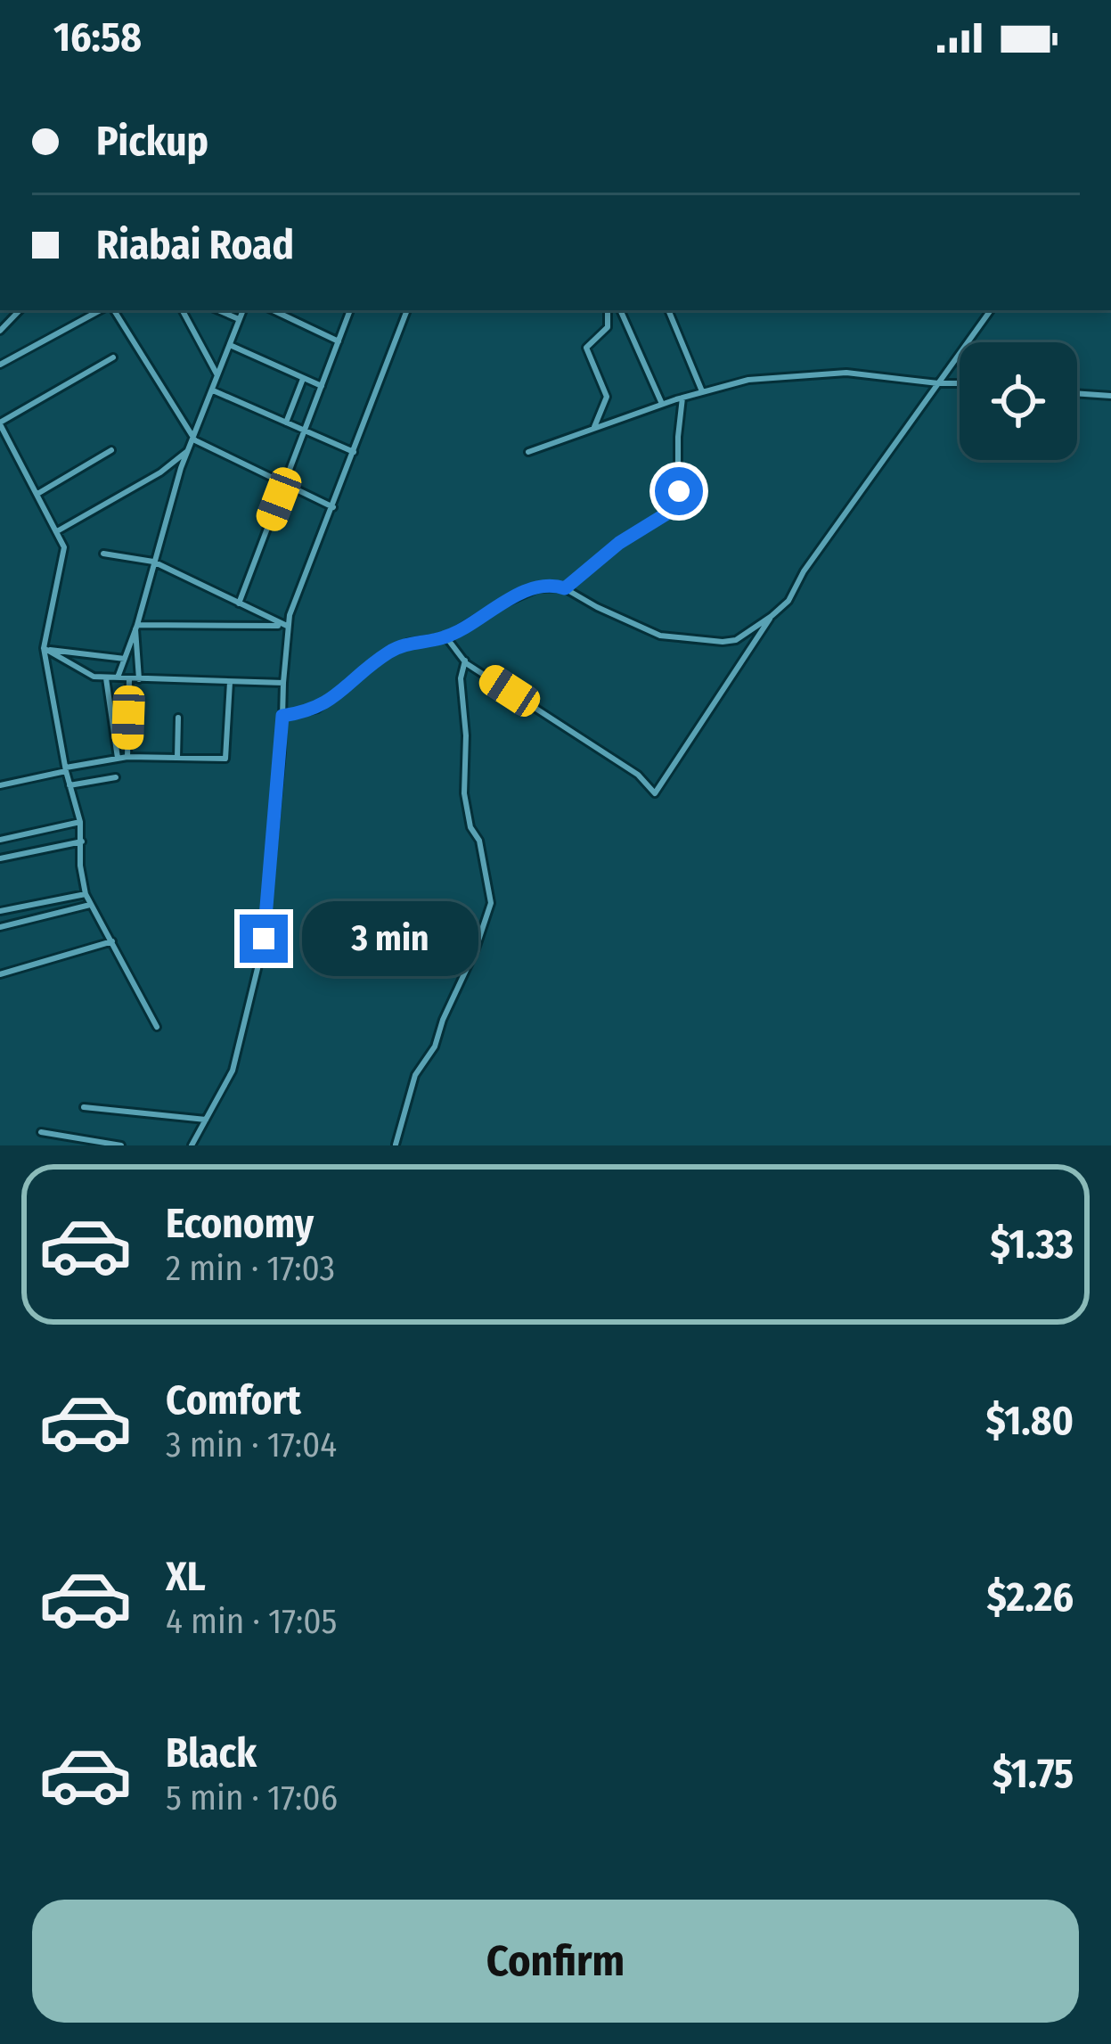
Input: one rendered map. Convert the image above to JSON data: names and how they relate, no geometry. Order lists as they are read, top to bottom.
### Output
{
  "page": {
    "status": "16:58",
    "banner": ["Pickup", "Riabai Road"],
    "bubble": "3 min",
    "list": [
      {
        "name": "Economy",
        "note": "2 min · 17:03",
        "value": "$1.33"
      },
      {
        "name": "Comfort",
        "note": "3 min · 17:04",
        "value": "$1.80"
      },
      {
        "name": "XL",
        "note": "4 min · 17:05",
        "value": "$2.26"
      },
      {
        "name": "Black",
        "note": "5 min · 17:06",
        "value": "$1.75"
      }
    ],
    "buttons": "Confirm"
  }
}
